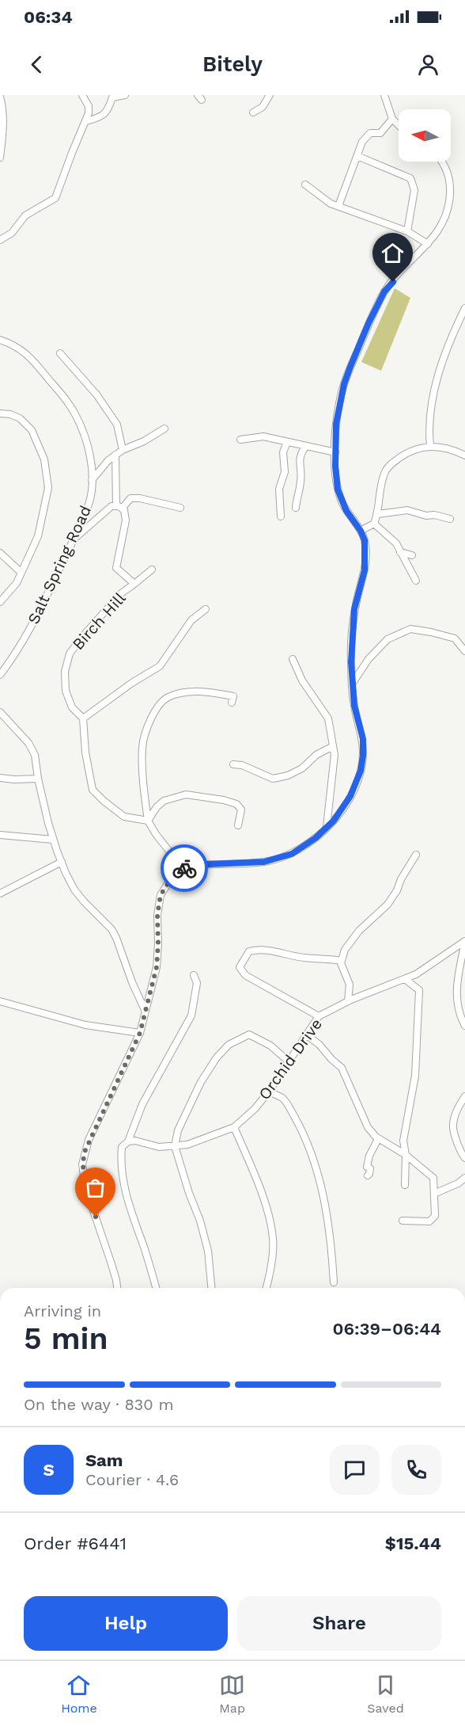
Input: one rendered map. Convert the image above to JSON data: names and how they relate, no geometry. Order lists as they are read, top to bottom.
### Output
{
  "streets": {
    "street": ["Salt Spring Road", "Birch Hill", "Orchid Drive"]
  },
  "north": "left",
  "page": {
    "status": "06:34",
    "header": "Bitely",
    "heading": ["5 min", "Arriving in", "06:39–06:44"],
    "panel": [
      "Sam",
      "Courier · 4.6",
      "Order #6441",
      "$15.44"
    ],
    "bar": "On the way · 830 m",
    "round": "S",
    "buttons": ["Help", "Share"],
    "tabs": ["Home", "Map", "Saved"]
  }
}
